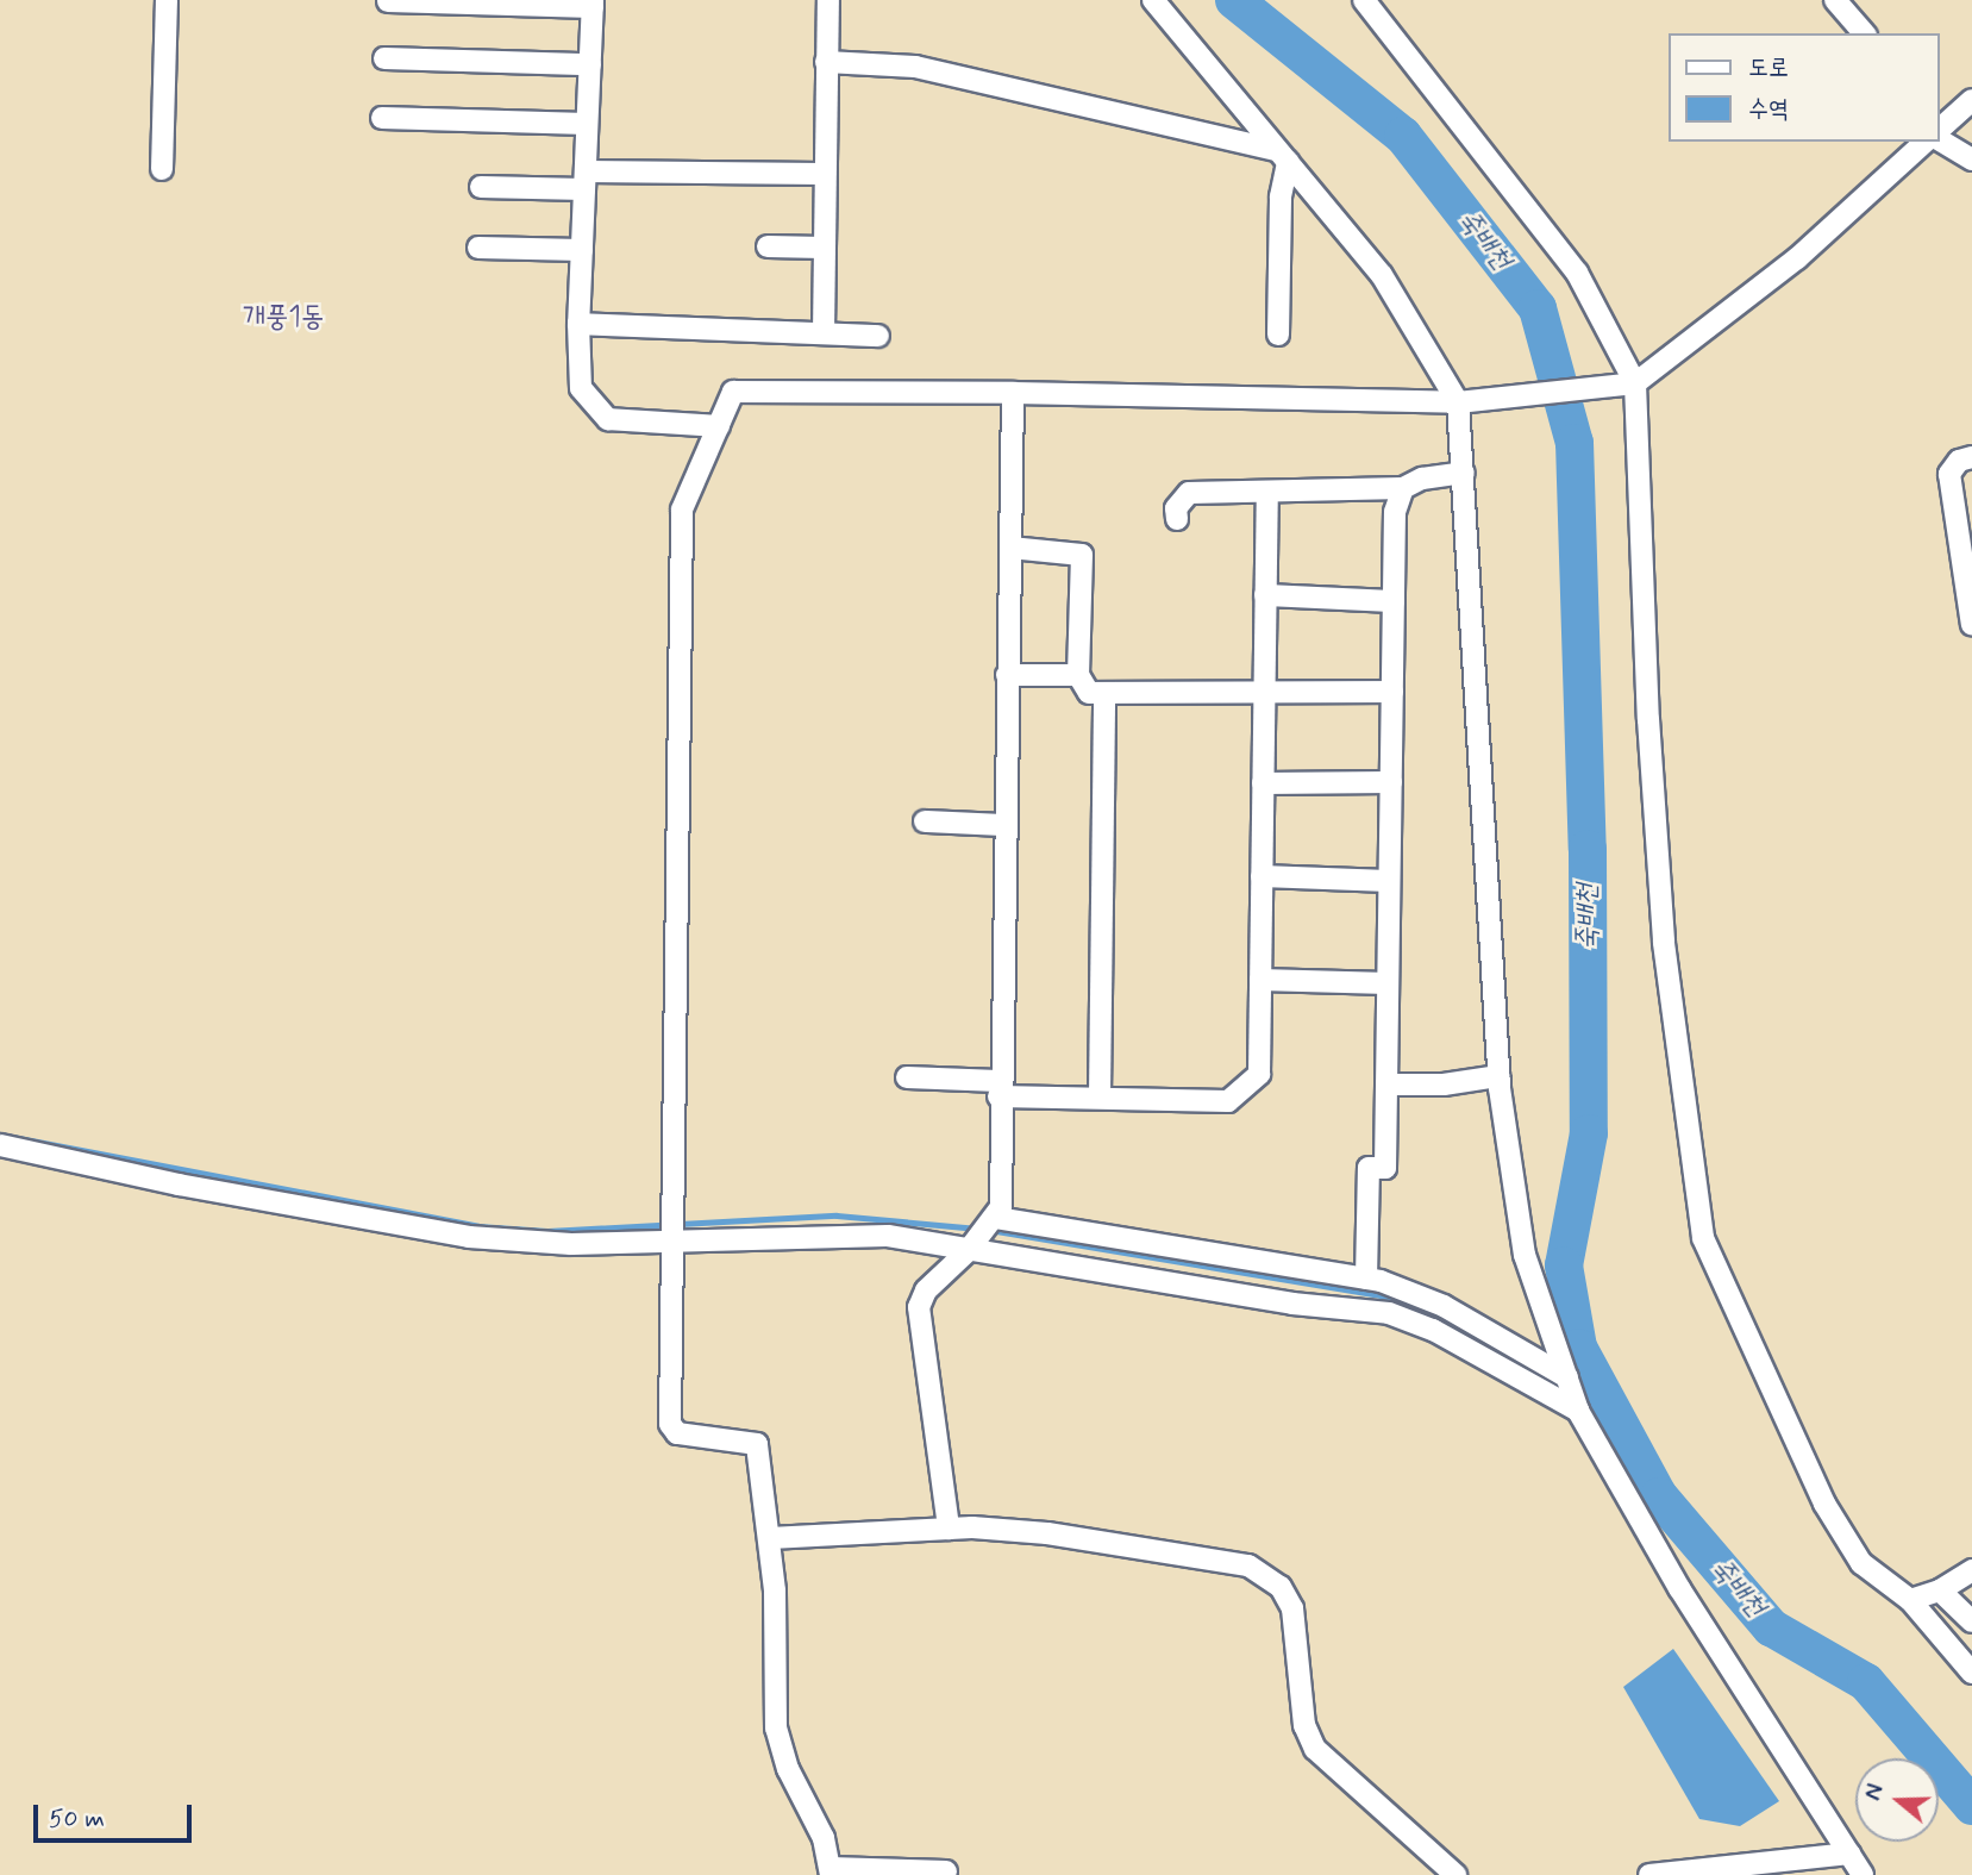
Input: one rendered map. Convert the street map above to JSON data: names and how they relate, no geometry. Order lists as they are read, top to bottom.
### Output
{
  "districts": ["개풍1동"],
  "water": ["죽배천"],
  "legend": ["도로", "수역"],
  "scale_bar": "50 m",
  "north": "left"
}
